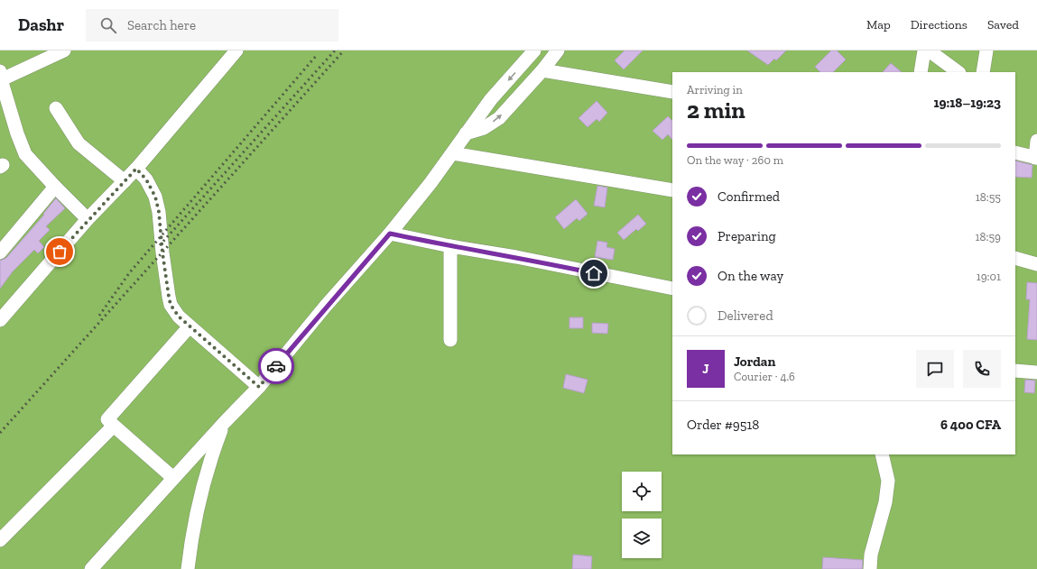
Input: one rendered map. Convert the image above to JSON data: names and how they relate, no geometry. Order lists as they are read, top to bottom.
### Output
{
  "page": {
    "header": "Dashr",
    "search": "Search here",
    "nav": ["Map", "Directions", "Saved"],
    "heading": ["2 min", "Arriving in", "19:18–19:23"],
    "panel": [
      "Jordan",
      "Courier · 4.6",
      "Order #9518",
      "6 400 CFA"
    ],
    "bar": "On the way · 260 m",
    "list": [
      ["Confirmed", "18:55"],
      ["Preparing", "18:59"],
      ["On the way", "19:01"],
      "Delivered"
    ],
    "round": "J"
  }
}
